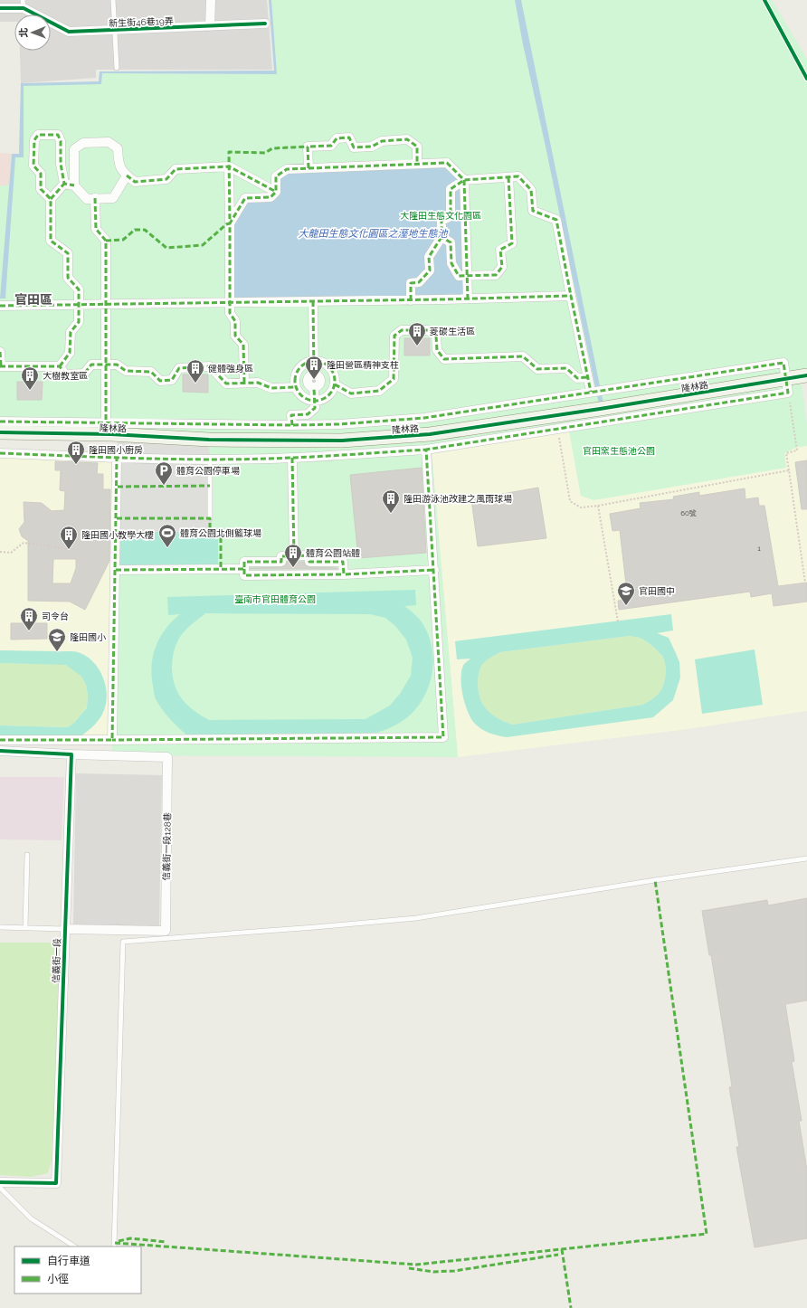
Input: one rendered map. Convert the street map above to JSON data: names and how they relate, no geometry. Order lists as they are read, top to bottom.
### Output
{
  "streets": {
    "street": [
      "新生街46巷19弄",
      "隆林路",
      "信義街一段128巷",
      "信義街一段"
    ]
  },
  "crossings": [
    ["信義街一段128巷", "信義街一段"]
  ],
  "districts": ["官田區"],
  "water": ["大龍田生態文化園區之溼地生態池"],
  "parks": ["大隆田生態文化園區", "官田窯生態池公園", "臺南市官田體育公園"],
  "places": {
    "building": [
      "菱碳生活區",
      "隆田營區精神支柱",
      "健體強身區",
      "大樹教室區",
      "隆田國小廚房",
      "隆田游泳池改建之風雨球場",
      "隆田國小教學大樓",
      "體育公園站體",
      "司令台"
    ],
    "parking": ["體育公園停車場"],
    "sports": ["體育公園北側籃球場"],
    "school or university": ["官田國中", "隆田國小"]
  },
  "house_numbers": ["60號", "1"],
  "legend": ["自行車道", "小徑"],
  "north": "left"
}
